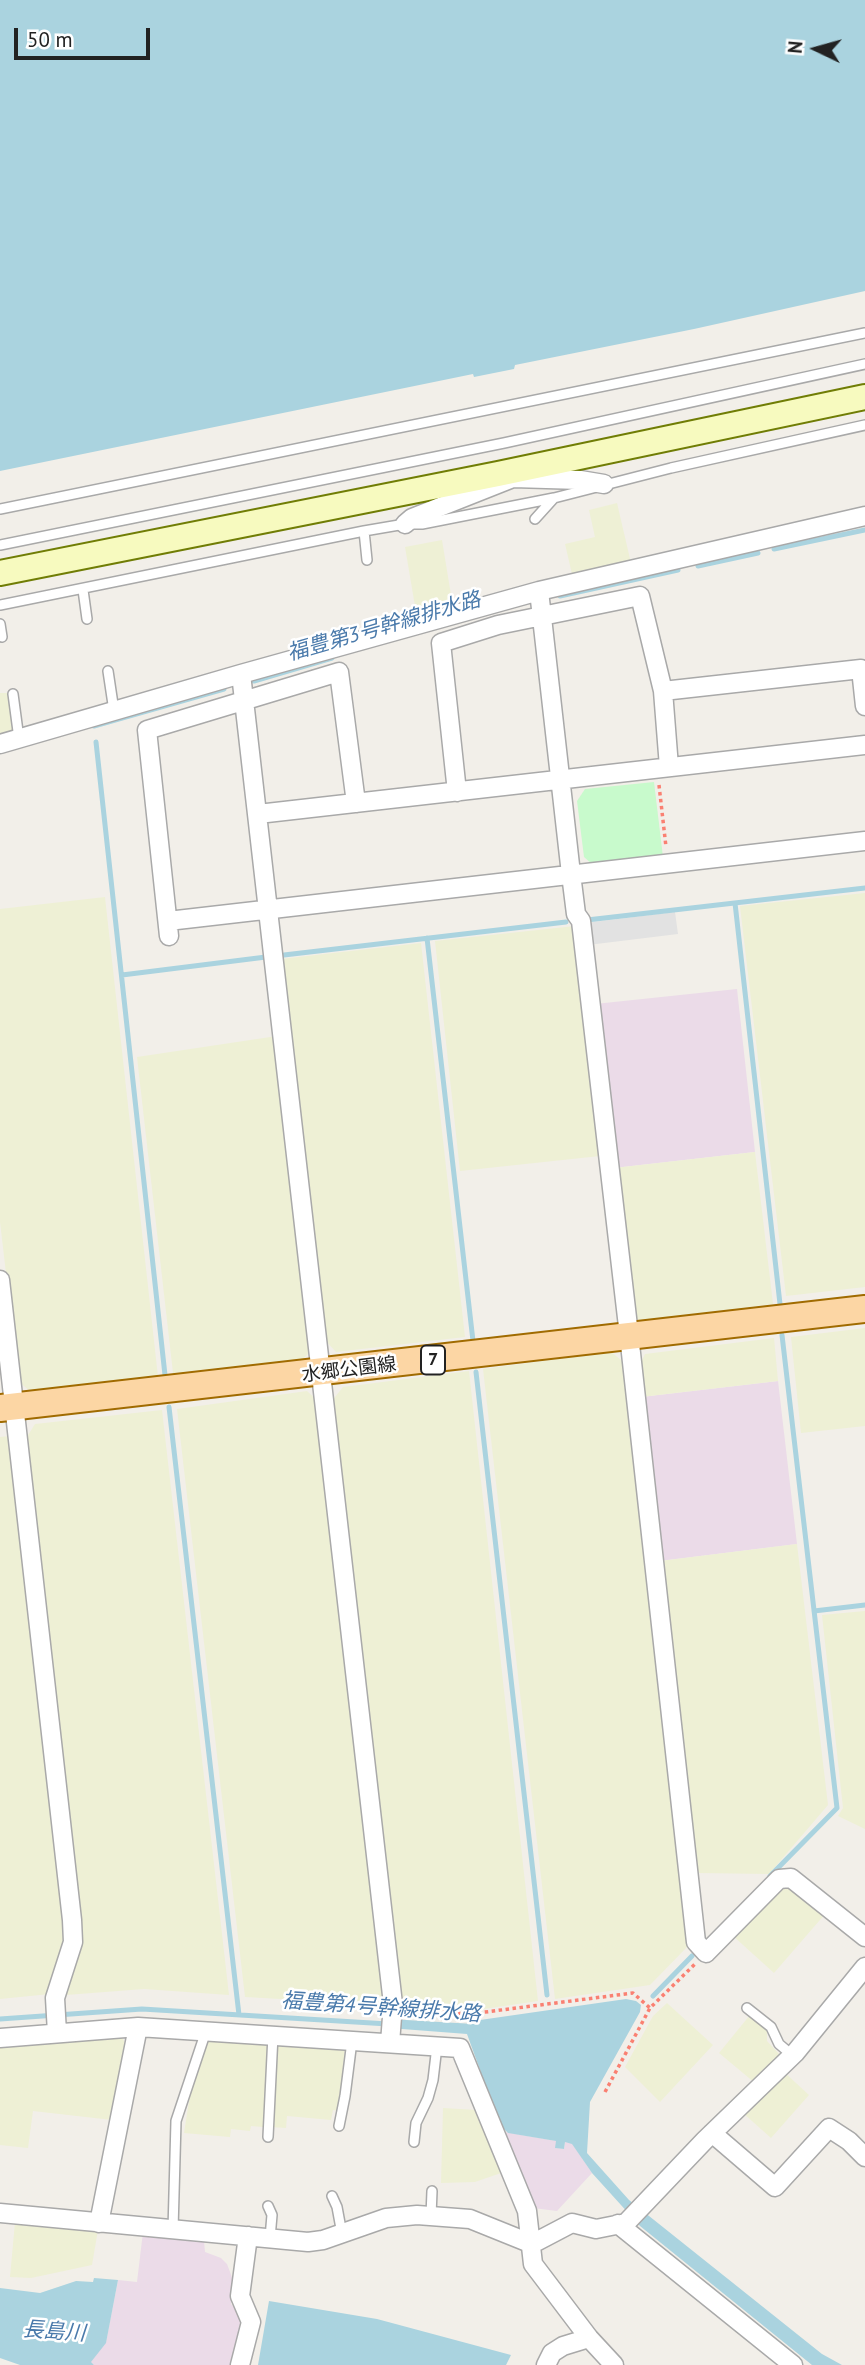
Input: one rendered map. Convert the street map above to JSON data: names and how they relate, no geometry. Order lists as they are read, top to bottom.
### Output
{
  "streets": {
    "main road": ["7", "水郷公園線"]
  },
  "water": ["福豊第3号幹線排水路", "福豊第4号幹線排水路", "長島川"],
  "scale_bar": "50 m",
  "north": "left"
}
